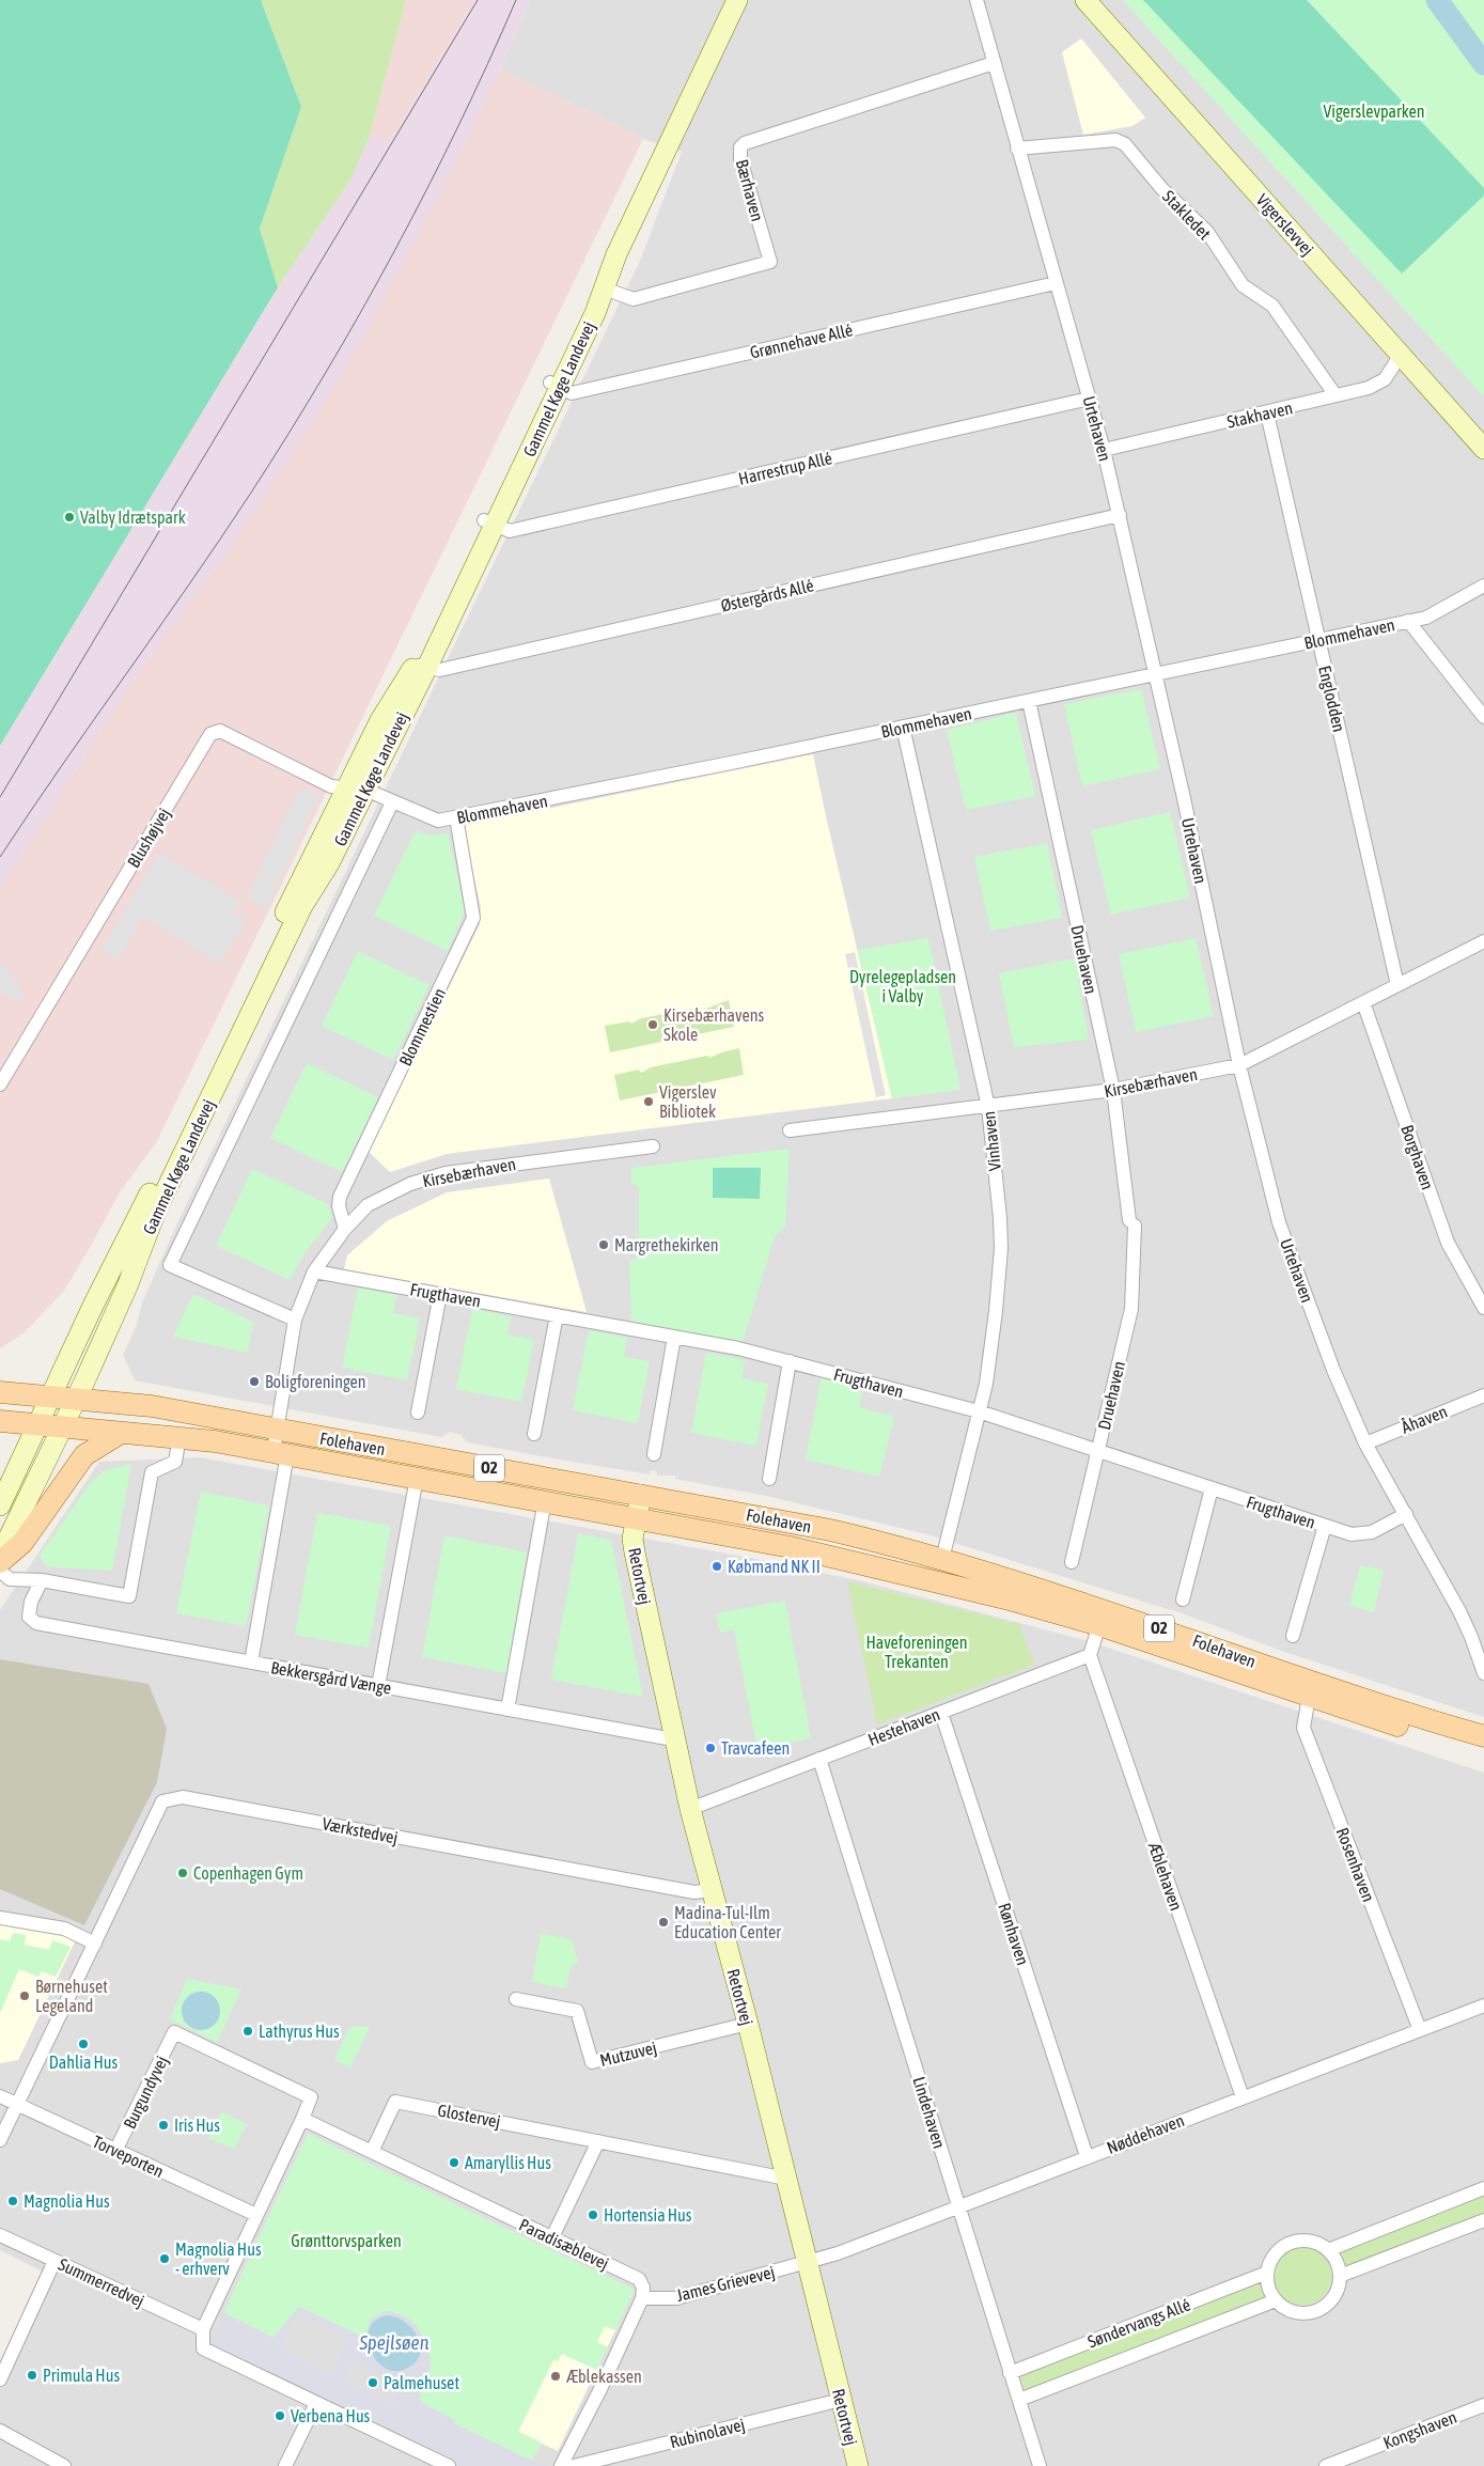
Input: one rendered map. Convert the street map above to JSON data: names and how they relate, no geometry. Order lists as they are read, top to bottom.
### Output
{
  "streets": {
    "main road": [
      "Vigerslevvej",
      "Gammel Køge Landevej",
      "Folehaven",
      "O2",
      "Retortvej"
    ],
    "street": [
      "Bærhaven",
      "Stakledet",
      "Grønnehave Allé",
      "Stakhaven",
      "Urtehaven",
      "Harrestrup Allé",
      "Østergårds Allé",
      "Blommehaven",
      "Englodden",
      "Blushøjvej",
      "Druehaven",
      "Blommestien",
      "Kirsebærhaven",
      "Vinhaven",
      "Borghaven",
      "Frugthaven",
      "Åhaven",
      "Bekkersgård Vænge",
      "Hestehaven",
      "Værkstedvej",
      "Rosenhaven",
      "Æblehaven",
      "Rønhaven",
      "Mutzuvej",
      "Burgundyvej",
      "Lindehaven",
      "Glostervej",
      "Nøddehaven",
      "Torveporten",
      "Paradisæblevej",
      "Summerredvej",
      "James Grievevej",
      "Søndervangs Allé",
      "Kongshaven",
      "Rubinolavej"
    ]
  },
  "crossings": [
    ["Bærhaven", "Gammel Køge Landevej"],
    ["Bærhaven", "Urtehaven"],
    ["Stakledet", "Stakhaven"],
    ["Stakledet", "Urtehaven"],
    ["Vigerslevvej", "Stakhaven"],
    ["Grønnehave Allé", "Gammel Køge Landevej"],
    ["Grønnehave Allé", "Urtehaven"],
    ["Gammel Køge Landevej", "Harrestrup Allé"],
    ["Gammel Køge Landevej", "Østergårds Allé"],
    ["Gammel Køge Landevej", "Blommehaven"],
    ["Gammel Køge Landevej", "Blushøjvej"],
    ["Gammel Køge Landevej", "Kirsebærhaven"],
    ["Gammel Køge Landevej", "Folehaven"],
    ["Gammel Køge Landevej", "O2"],
    ["Stakhaven", "Urtehaven"],
    ["Stakhaven", "Englodden"],
    ["Urtehaven", "Harrestrup Allé"],
    ["Urtehaven", "Østergårds Allé"],
    ["Urtehaven", "Blommehaven"],
    ["Urtehaven", "Kirsebærhaven"],
    ["Urtehaven", "Frugthaven"],
    ["Urtehaven", "Åhaven"],
    ["Blommehaven", "Englodden"],
    ["Blommehaven", "Blushøjvej"],
    ["Blommehaven", "Druehaven"],
    ["Blommehaven", "Blommestien"],
    ["Blommehaven", "Vinhaven"],
    ["Englodden", "Kirsebærhaven"],
    ["Druehaven", "Kirsebærhaven"],
    ["Druehaven", "Frugthaven"],
    ["Blommestien", "Kirsebærhaven"],
    ["Kirsebærhaven", "Vinhaven"],
    ["Kirsebærhaven", "Borghaven"],
    ["Kirsebærhaven", "Frugthaven"],
    ["Kirsebærhaven", "Folehaven"],
    ["Vinhaven", "Frugthaven"],
    ["Vinhaven", "Folehaven"],
    ["Folehaven", "O2"],
    ["Folehaven", "Retortvej"],
    ["Folehaven", "Rosenhaven"],
    ["Retortvej", "Bekkersgård Vænge"],
    ["Retortvej", "Hestehaven"],
    ["Retortvej", "Værkstedvej"],
    ["Retortvej", "Mutzuvej"],
    ["Retortvej", "Glostervej"],
    ["Retortvej", "Nøddehaven"],
    ["Retortvej", "James Grievevej"],
    ["Retortvej", "Rubinolavej"],
    ["Hestehaven", "Æblehaven"],
    ["Hestehaven", "Rønhaven"],
    ["Hestehaven", "Lindehaven"],
    ["Værkstedvej", "Torveporten"],
    ["Rosenhaven", "Nøddehaven"],
    ["Æblehaven", "Nøddehaven"],
    ["Rønhaven", "Nøddehaven"],
    ["Burgundyvej", "Torveporten"],
    ["Burgundyvej", "Paradisæblevej"],
    ["Lindehaven", "Nøddehaven"],
    ["Lindehaven", "Søndervangs Allé"],
    ["Glostervej", "Paradisæblevej"],
    ["Nøddehaven", "James Grievevej"],
    ["Paradisæblevej", "James Grievevej"]
  ],
  "water": ["Spejlsøen"],
  "parks": [
    "Vigerslevparken",
    "Dyrelegepladsen i Valby",
    "Haveforeningen Trekanten",
    "Grønttorvsparken"
  ],
  "places": [
    "Valby Idrætspark",
    "Kirsebærhavens Skole",
    "Vigerslev Bibliotek",
    "Margrethekirken",
    "Boligforeningen",
    "Købmand NK II",
    "Travcafeen",
    "Copenhagen Gym",
    "Madina-Tul-Ilm Education Center",
    "Børnehuset Legeland",
    "Lathyrus Hus",
    "Dahlia Hus",
    "Iris Hus",
    "Amaryllis Hus",
    "Magnolia Hus",
    "Hortensia Hus",
    "Magnolia Hus - erhverv",
    "Primula Hus",
    "Æblekassen",
    "Palmehuset",
    "Verbena Hus"
  ]
}
